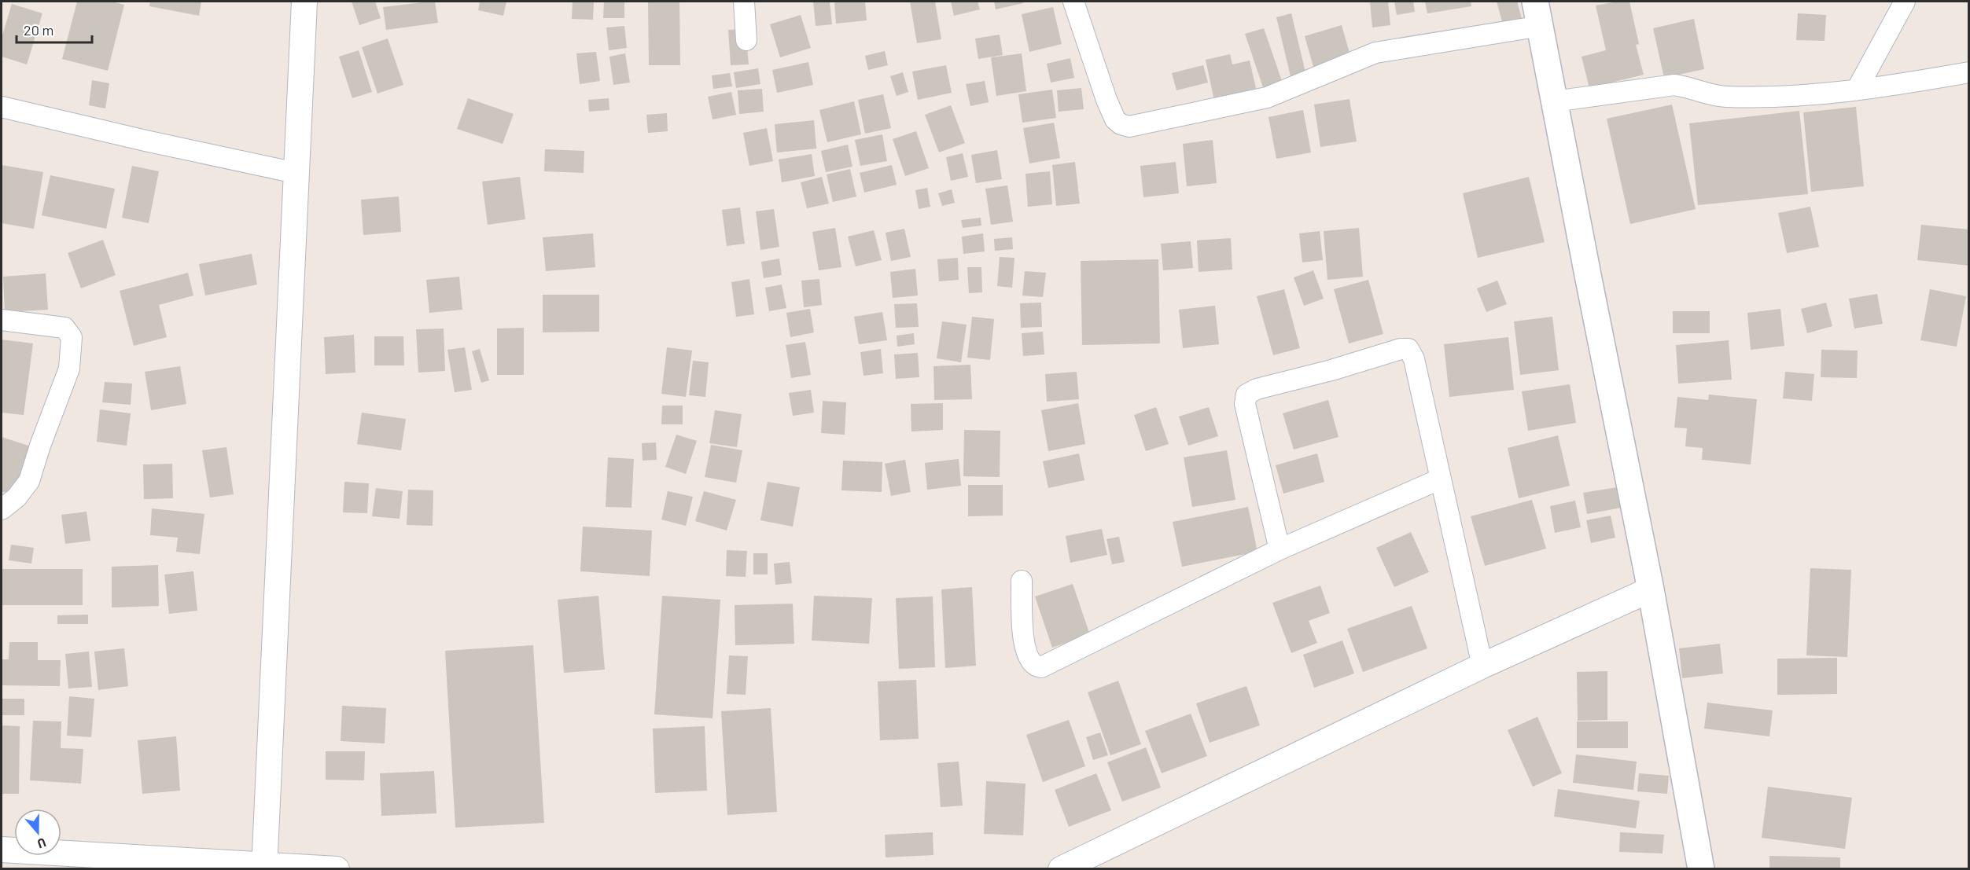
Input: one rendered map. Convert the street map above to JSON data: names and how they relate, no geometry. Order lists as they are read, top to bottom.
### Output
{
  "scale_bar": "20 m",
  "north": "bottom"
}
